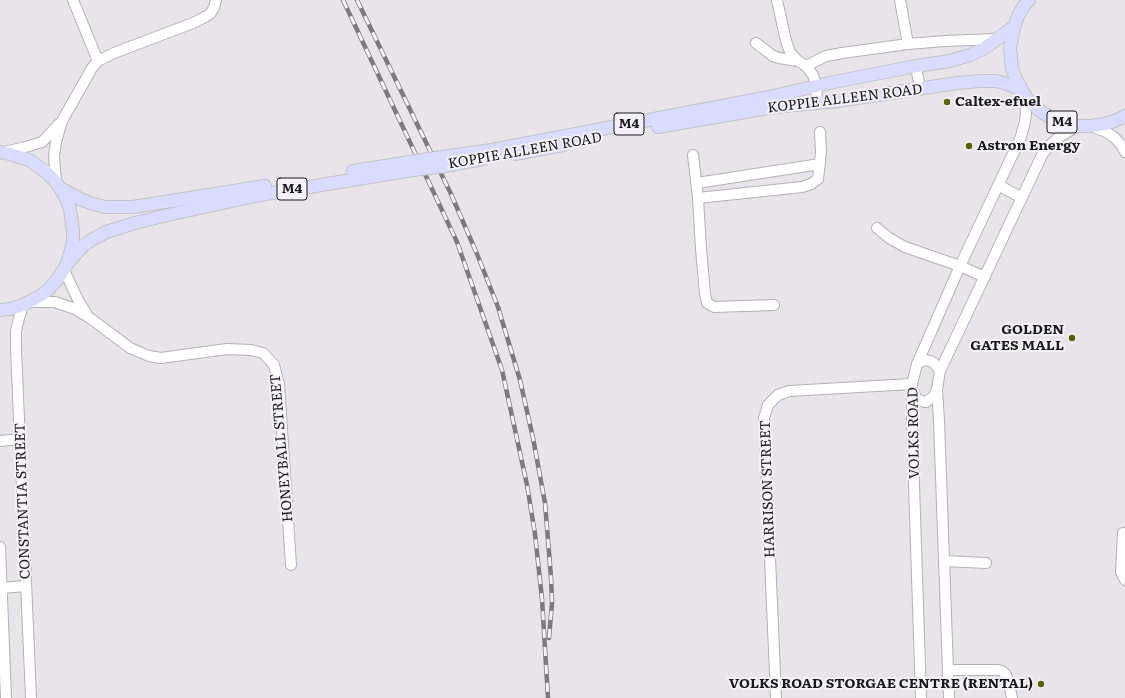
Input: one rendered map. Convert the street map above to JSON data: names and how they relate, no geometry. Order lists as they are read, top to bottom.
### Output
{
  "streets": {
    "main road": ["KOPPIE ALLEEN ROAD", "M4"],
    "street": [
      "VOLKS ROAD",
      "HONEYBALL STREET",
      "HARRISON STREET",
      "CONSTANTIA STREET"
    ]
  },
  "crossings": [
    ["KOPPIE ALLEEN ROAD", "M4"],
    ["KOPPIE ALLEEN ROAD", "VOLKS ROAD"],
    ["KOPPIE ALLEEN ROAD", "HONEYBALL STREET"],
    ["M4", "VOLKS ROAD"],
    ["M4", "HONEYBALL STREET"],
    ["M4", "CONSTANTIA STREET"],
    ["VOLKS ROAD", "HARRISON STREET"],
    ["HONEYBALL STREET", "CONSTANTIA STREET"]
  ],
  "places": [
    "Caltex-efuel",
    "Astron Energy",
    "GOLDEN GATES MALL",
    "VOLKS ROAD STORGAE CENTRE (RENTAL)"
  ]
}
